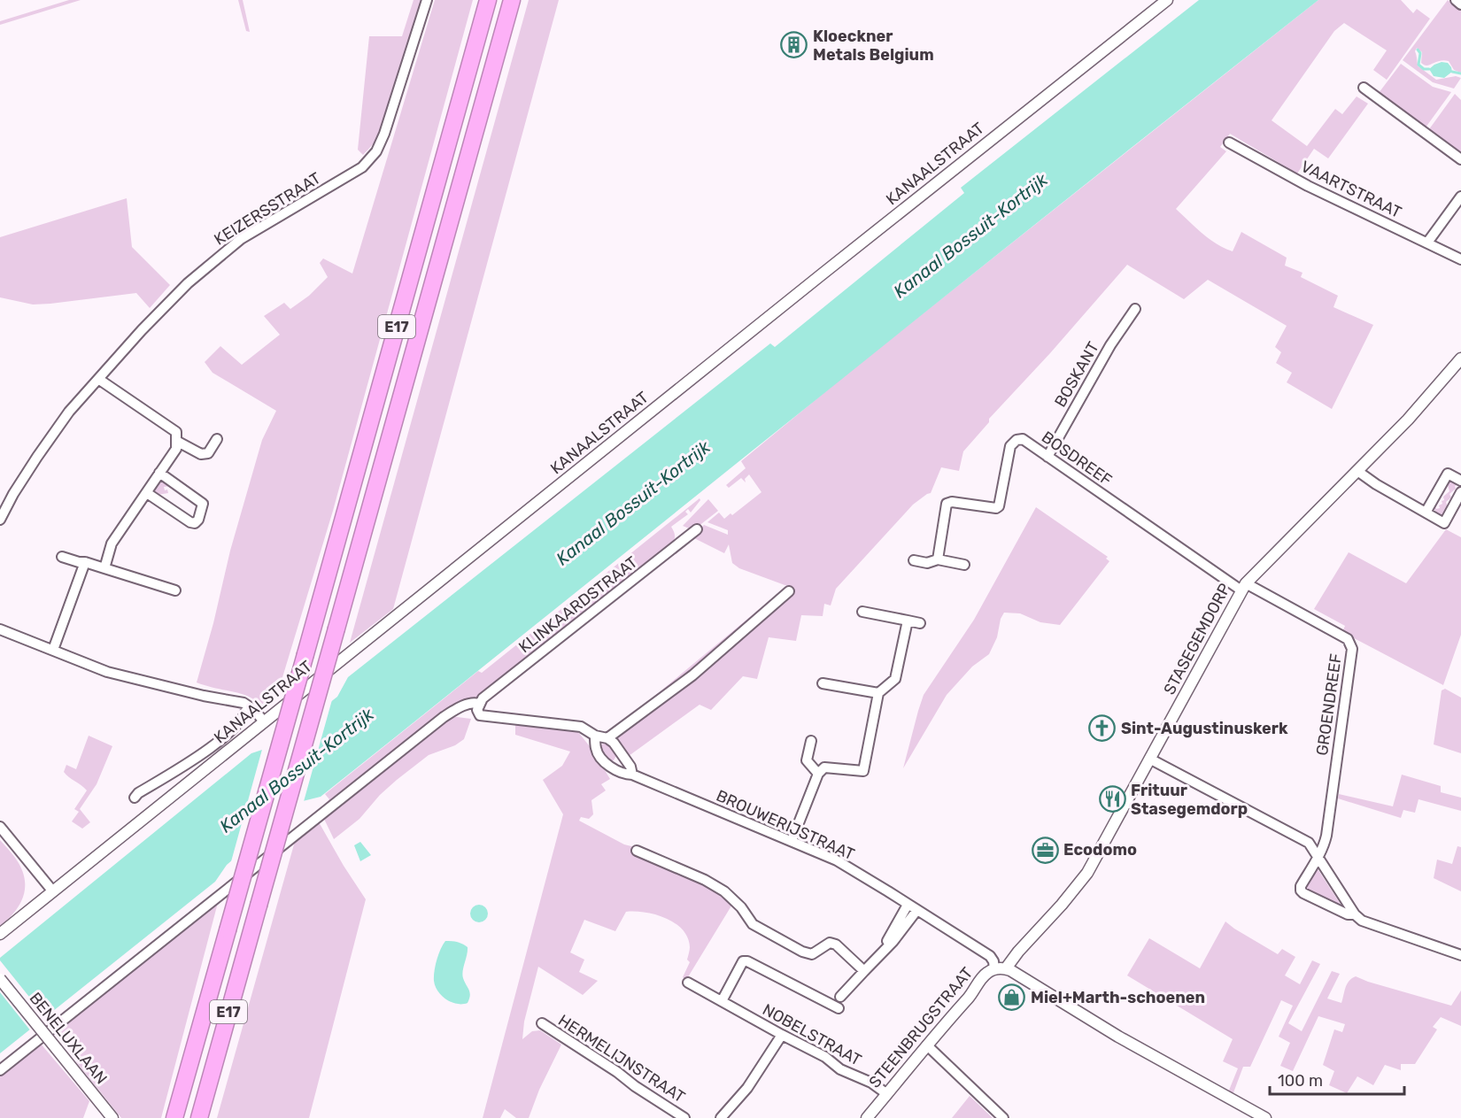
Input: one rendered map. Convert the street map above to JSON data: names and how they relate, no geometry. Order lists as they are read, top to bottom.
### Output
{
  "streets": {
    "highway": ["E17"],
    "street": [
      "KANAALSTRAAT",
      "VAARTSTRAAT",
      "KEIZERSSTRAAT",
      "BOSKANT",
      "BOSDREEF",
      "KLINKAARDSTRAAT",
      "STASEGEMDORP",
      "GROENDREEF",
      "BROUWERIJSTRAAT",
      "STEENBRUGSTRAAT",
      "NOBELSTRAAT",
      "BENELUXLAAN",
      "HERMELIJNSTRAAT"
    ]
  },
  "crossings": [
    ["BOSKANT", "BOSDREEF"],
    ["BOSDREEF", "STASEGEMDORP"],
    ["BOSDREEF", "GROENDREEF"],
    ["STASEGEMDORP", "GROENDREEF"],
    ["STASEGEMDORP", "BROUWERIJSTRAAT"],
    ["STASEGEMDORP", "STEENBRUGSTRAAT"],
    ["BROUWERIJSTRAAT", "STEENBRUGSTRAAT"],
    ["STEENBRUGSTRAAT", "NOBELSTRAAT"]
  ],
  "water": ["Kanaal Bossuit-Kortrijk"],
  "places": {
    "building": ["Kloeckner Metals Belgium"],
    "church": ["Sint-Augustinuskerk"],
    "restaurant": ["Frituur Stasegemdorp"],
    "office": ["Ecodomo"],
    "shop": ["Miel+Marth-schoenen"]
  },
  "scale_bar": "100 m"
}
